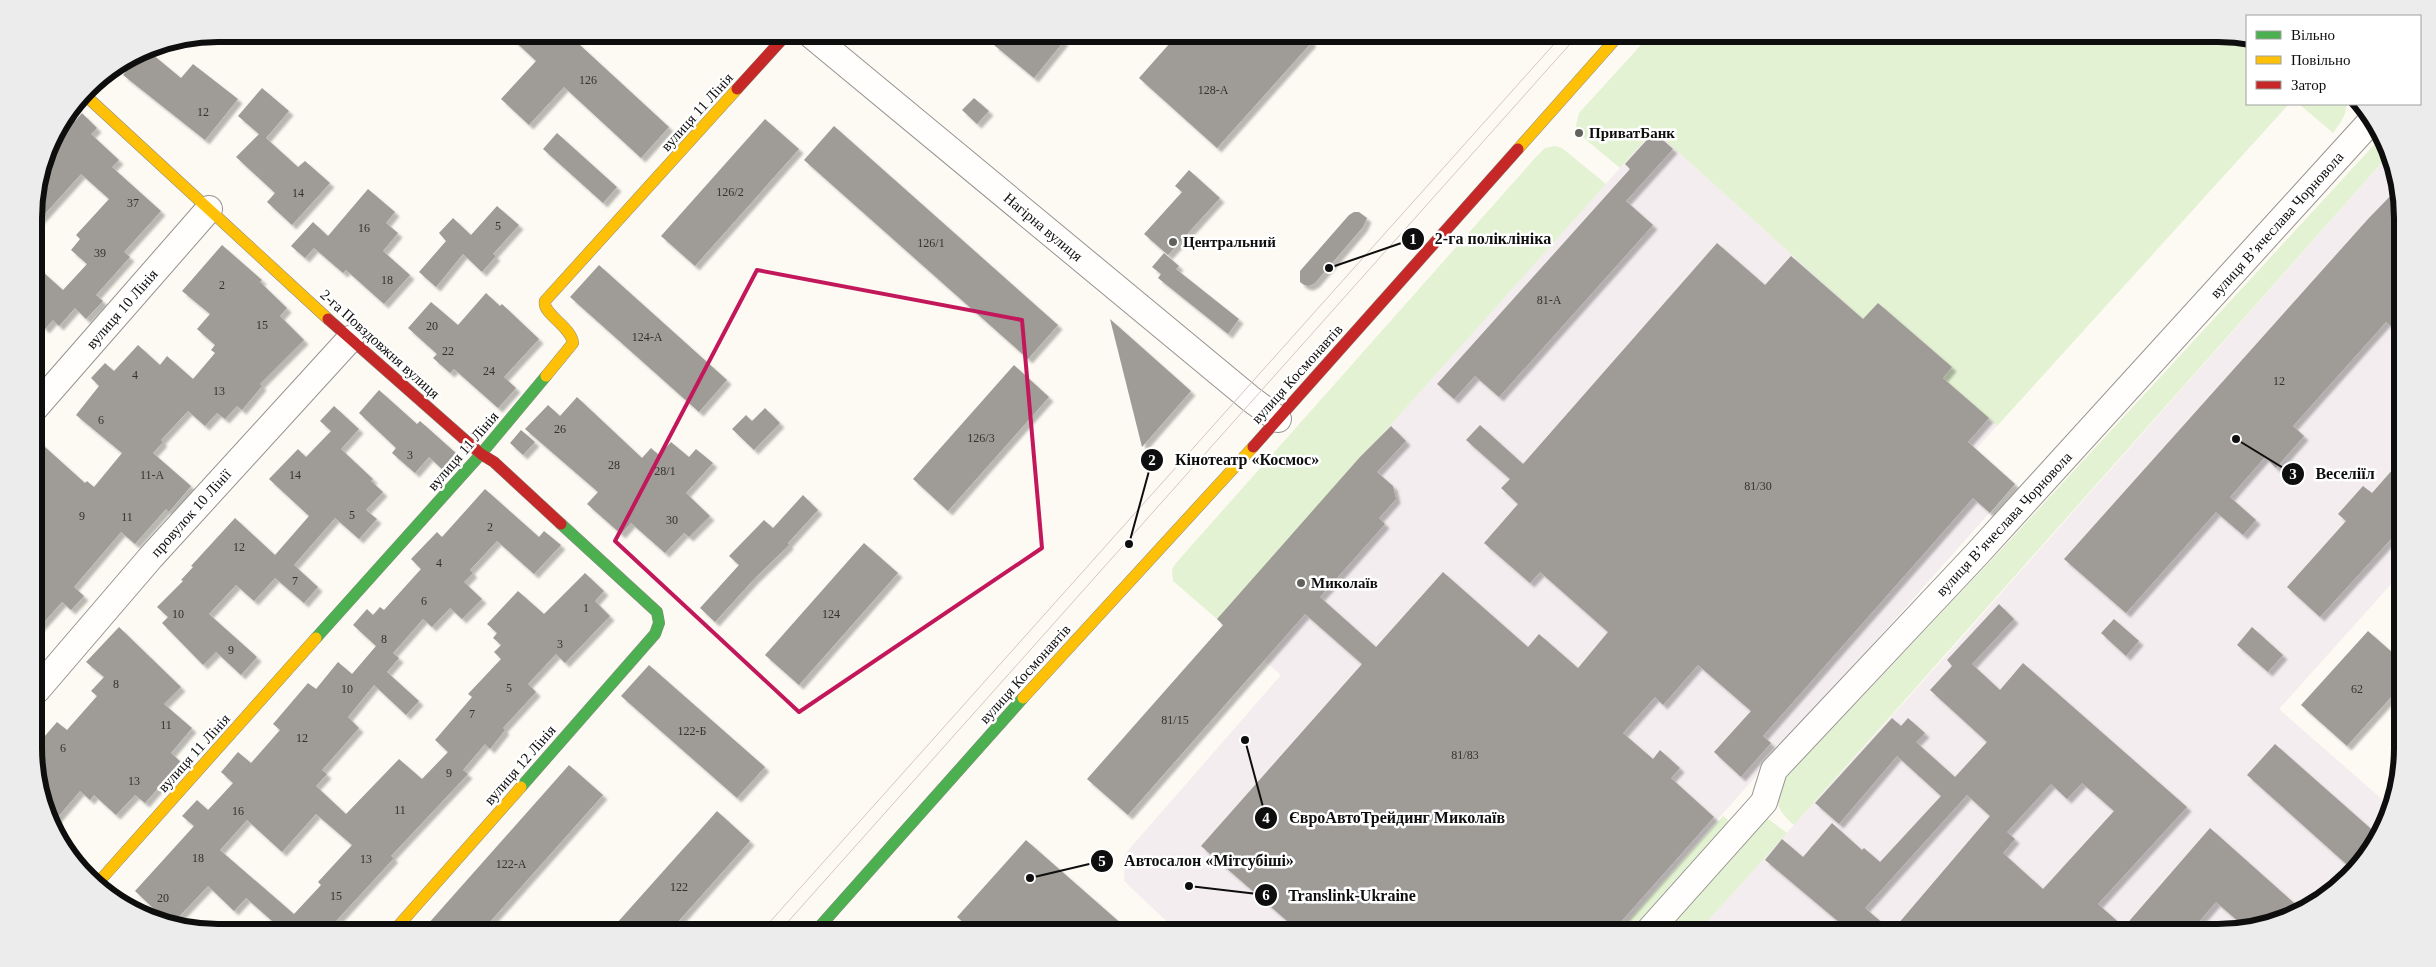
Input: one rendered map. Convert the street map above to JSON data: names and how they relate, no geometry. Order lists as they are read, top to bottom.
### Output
{
  "streets": {
    "street": [
      "вулиця 11 Лінія",
      "вулиця Вʼячеслава Чорновола",
      "Нагірна вулиця",
      "вулиця 10 Лінія",
      "2-га Повздовжня вулиця",
      "вулиця Космонавтів",
      "провулок 10 Лінії",
      "вулиця 12 Лінія"
    ]
  },
  "crossings": [
    ["вулиця 11 Лінія", "2-га Повздовжня вулиця"],
    ["Нагірна вулиця", "вулиця Космонавтів"],
    ["вулиця 10 Лінія", "2-га Повздовжня вулиця"],
    ["2-га Повздовжня вулиця", "провулок 10 Лінії"],
    ["2-га Повздовжня вулиця", "вулиця 12 Лінія"]
  ],
  "places": [
    "ПриватБанк",
    "Центральний",
    "2-га поліклініка",
    "Веселіїл",
    "Кінотеатр «Космос»",
    "Миколаїв",
    "ЄвроАвтоТрейдинг Миколаїв",
    "Автосалон «Мітсубіші»",
    "Translink-Ukraine"
  ],
  "house_numbers": [
    "126",
    "128-А",
    "12",
    "126/2",
    "14",
    "37",
    "5",
    "16",
    "126/1",
    "39",
    "18",
    "2",
    "81-А",
    "15",
    "20",
    "124-А",
    "22",
    "24",
    "4",
    "12",
    "13",
    "6",
    "26",
    "126/3",
    "3",
    "28",
    "28/1",
    "11-А",
    "14",
    "81/30",
    "5",
    "9",
    "11",
    "30",
    "2",
    "12",
    "4",
    "7",
    "6",
    "1",
    "10",
    "124",
    "8",
    "3",
    "9",
    "8",
    "5",
    "10",
    "62",
    "7",
    "81/15",
    "11",
    "122-Б",
    "12",
    "6",
    "81/83",
    "9",
    "13",
    "11",
    "16",
    "18",
    "13",
    "122-А",
    "122",
    "15",
    "20"
  ],
  "legend": ["Вільно", "Повільно", "Затор"]
}
